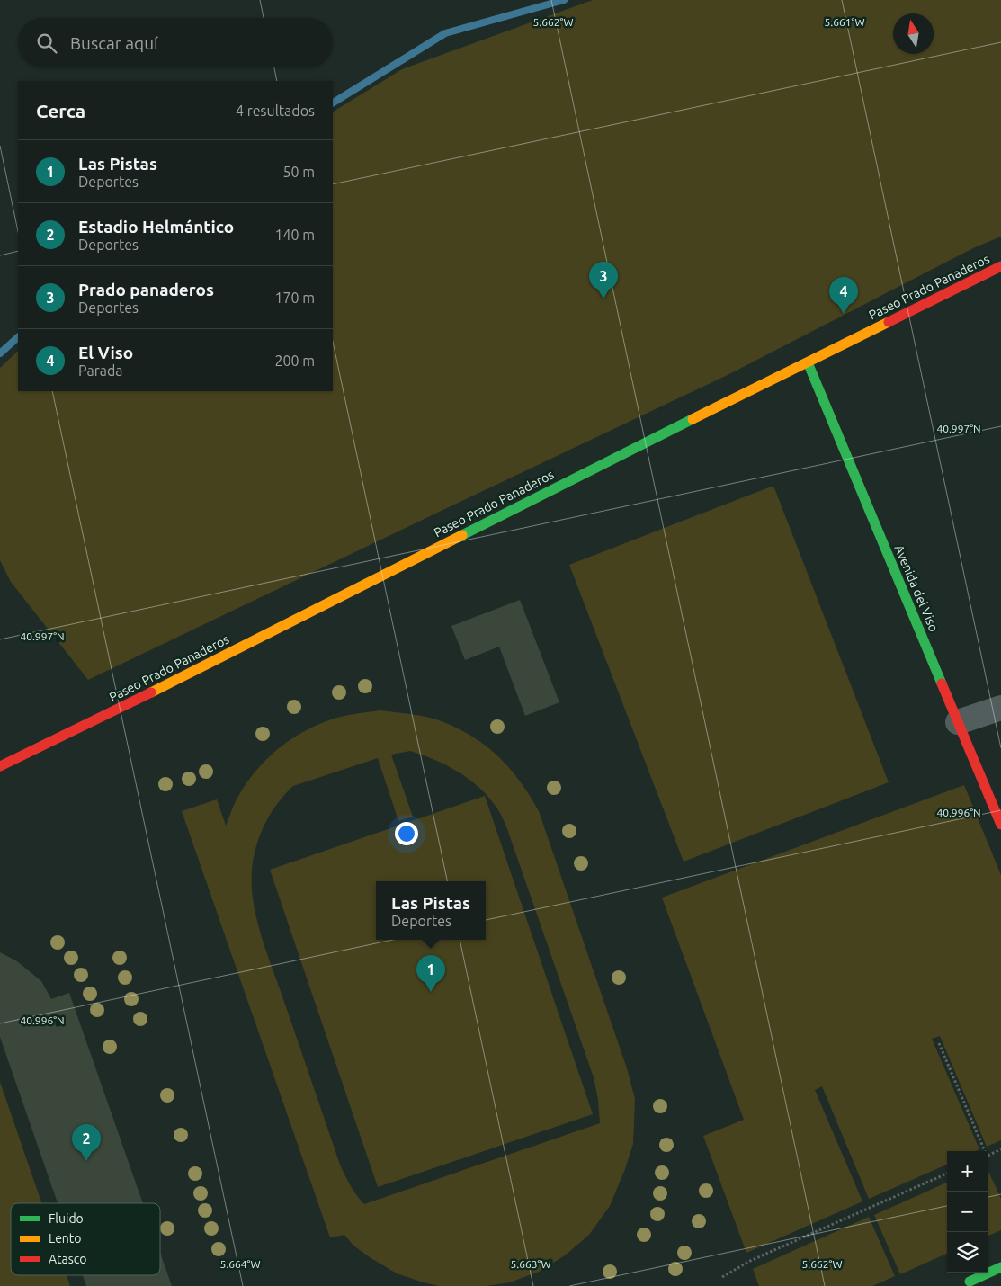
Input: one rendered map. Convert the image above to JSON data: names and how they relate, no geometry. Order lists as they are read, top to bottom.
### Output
{
  "streets": {
    "street": ["Paseo Prado Panaderos", "Avenida del Viso"]
  },
  "crossings": [
    ["Paseo Prado Panaderos", "Avenida del Viso"]
  ],
  "legend": ["Fluido", "Lento", "Atasco"],
  "north": "top",
  "page": {
    "search": "Buscar aquí",
    "heading": ["Cerca", "4 resultados"],
    "list": [
      {
        "mark": "1",
        "name": "Las Pistas",
        "note": "Deportes",
        "value": "50 m"
      },
      {
        "mark": "2",
        "name": "Estadio Helmántico",
        "note": "Deportes",
        "value": "140 m"
      },
      {
        "mark": "3",
        "name": "Prado panaderos",
        "note": "Deportes",
        "value": "170 m"
      },
      {
        "mark": "4",
        "name": "El Viso",
        "note": "Parada",
        "value": "200 m"
      }
    ],
    "pins": [
      "3",
      "4",
      "1",
      "2"
    ],
    "popup": ["Las Pistas", "Deportes"],
    "map_buttons": ["+", "−"]
  },
  "coordinates": [
    "5.662°W",
    "5.661°W",
    "40.997°N",
    "40.996°N",
    "5.664°W",
    "5.663°W"
  ]
}
